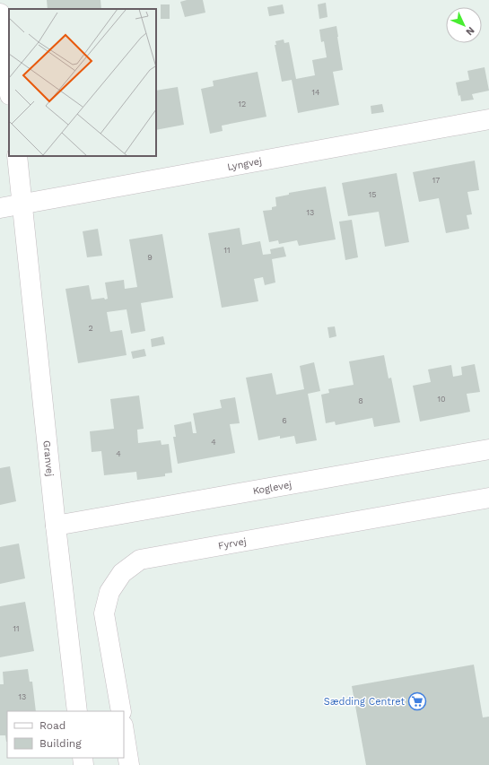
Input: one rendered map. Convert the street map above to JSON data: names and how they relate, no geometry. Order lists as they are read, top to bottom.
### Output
{
  "streets": {
    "street": [
      "Lyngvej",
      "Granvej",
      "Koglevej",
      "Fyrvej"
    ]
  },
  "crossings": [
    ["Lyngvej", "Granvej"],
    ["Granvej", "Koglevej"]
  ],
  "places": {
    "supermarket": ["Sædding Centret"]
  },
  "house_numbers": [
    "14",
    "12",
    "17",
    "15",
    "13",
    "11",
    "9",
    "2",
    "10",
    "8",
    "6",
    "4",
    "4",
    "11",
    "13"
  ],
  "legend": ["Road", "Building"],
  "north": "bottom right"
}
